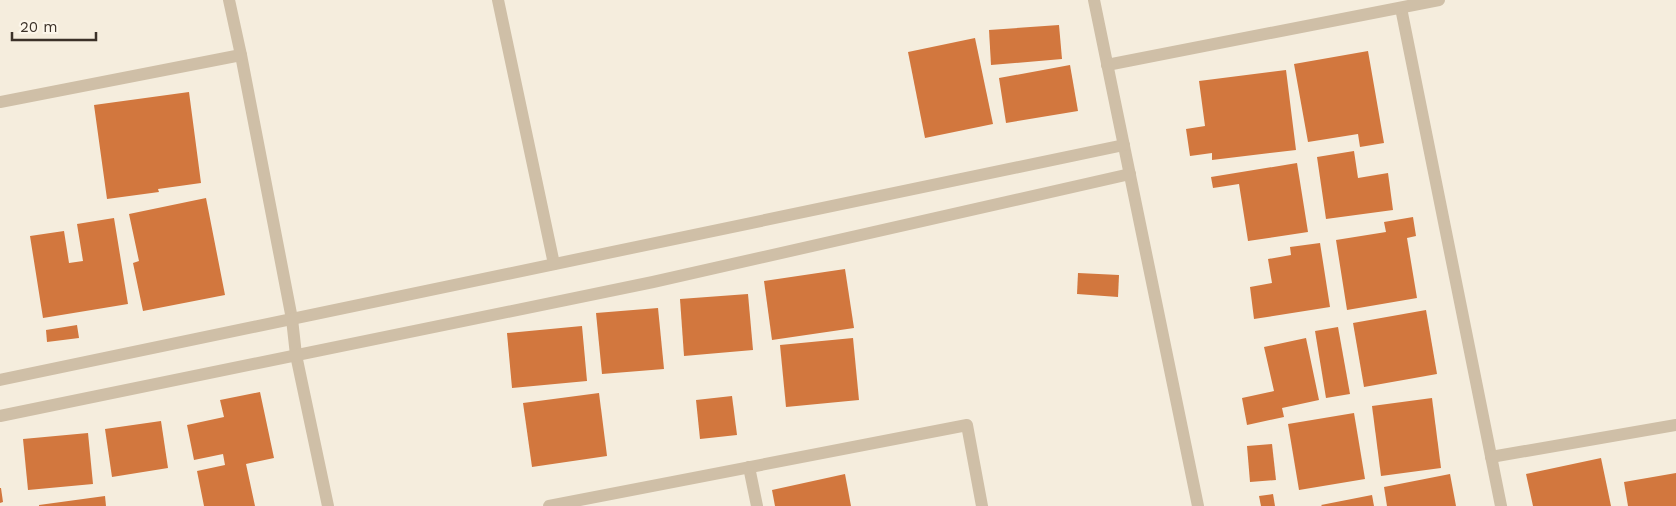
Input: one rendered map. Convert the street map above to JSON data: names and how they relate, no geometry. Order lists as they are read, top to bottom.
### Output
{
  "scale_bar": "20 m"
}
